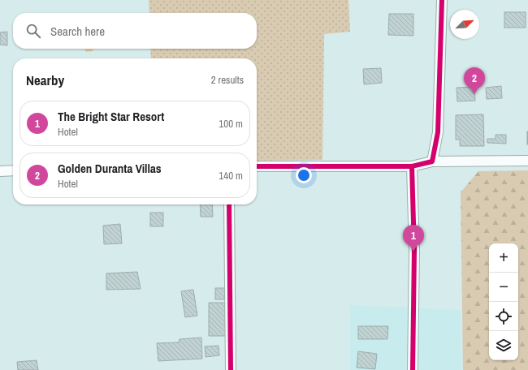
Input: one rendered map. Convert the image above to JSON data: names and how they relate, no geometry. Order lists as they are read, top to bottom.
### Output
{
  "north": "top right",
  "page": {
    "search": "Search here",
    "heading": ["Nearby", "2 results"],
    "pins": ["2", "1"],
    "list": [
      {
        "mark": "1",
        "name": "The Bright Star Resort",
        "note": "Hotel",
        "value": "100 m"
      },
      {
        "mark": "2",
        "name": "Golden Duranta Villas",
        "note": "Hotel",
        "value": "140 m"
      }
    ],
    "map_buttons": ["+", "−"]
  }
}
